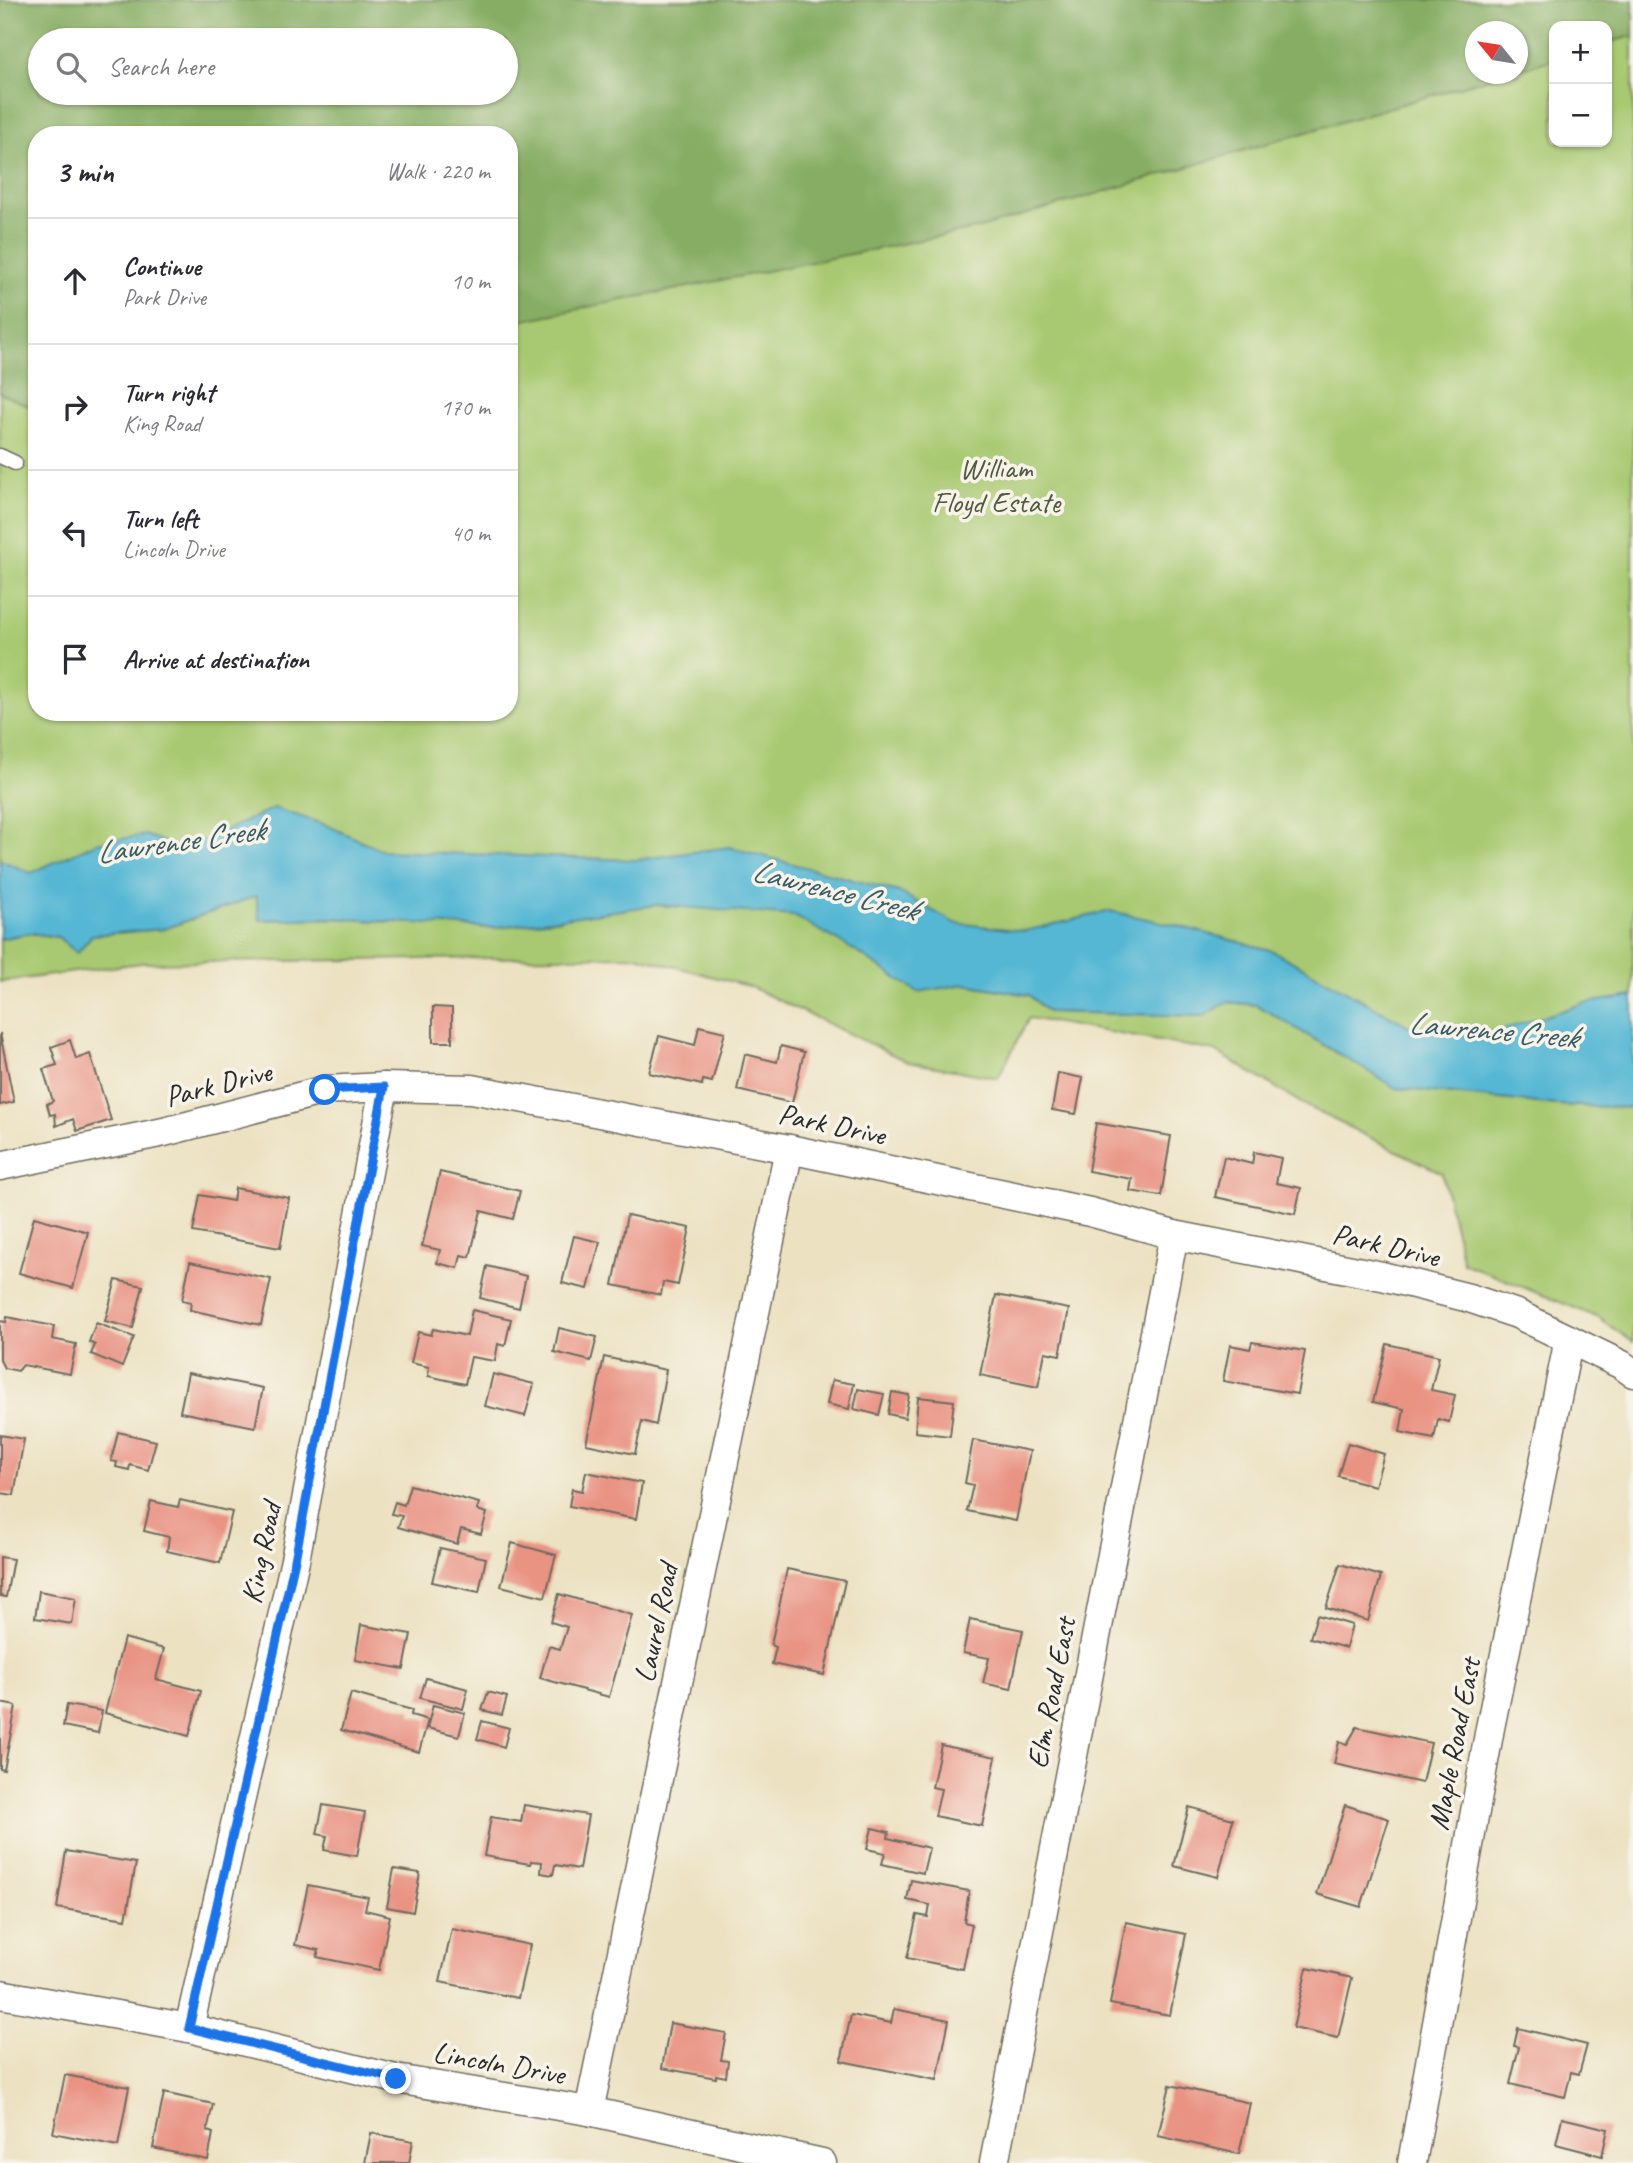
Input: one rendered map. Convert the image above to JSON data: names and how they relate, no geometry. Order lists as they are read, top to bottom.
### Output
{
  "streets": {
    "street": [
      "Park Drive",
      "King Road",
      "Laurel Road",
      "Elm Road East",
      "Maple Road East",
      "Lincoln Drive"
    ]
  },
  "crossings": [
    ["Park Drive", "King Road"],
    ["Park Drive", "Laurel Road"],
    ["Park Drive", "Elm Road East"],
    ["Park Drive", "Maple Road East"],
    ["King Road", "Lincoln Drive"],
    ["Laurel Road", "Lincoln Drive"]
  ],
  "water": ["Lawrence Creek"],
  "parks": ["William Floyd Estate"],
  "north": "top left",
  "page": {
    "map_buttons": ["+", "−"],
    "search": "Search here",
    "heading": ["3 min", "Walk · 220 m"],
    "list": [
      ["Continue", "Park Drive", "10 m"],
      ["Turn right", "King Road", "170 m"],
      ["Turn left", "Lincoln Drive", "40 m"],
      "Arrive at destination"
    ]
  }
}
